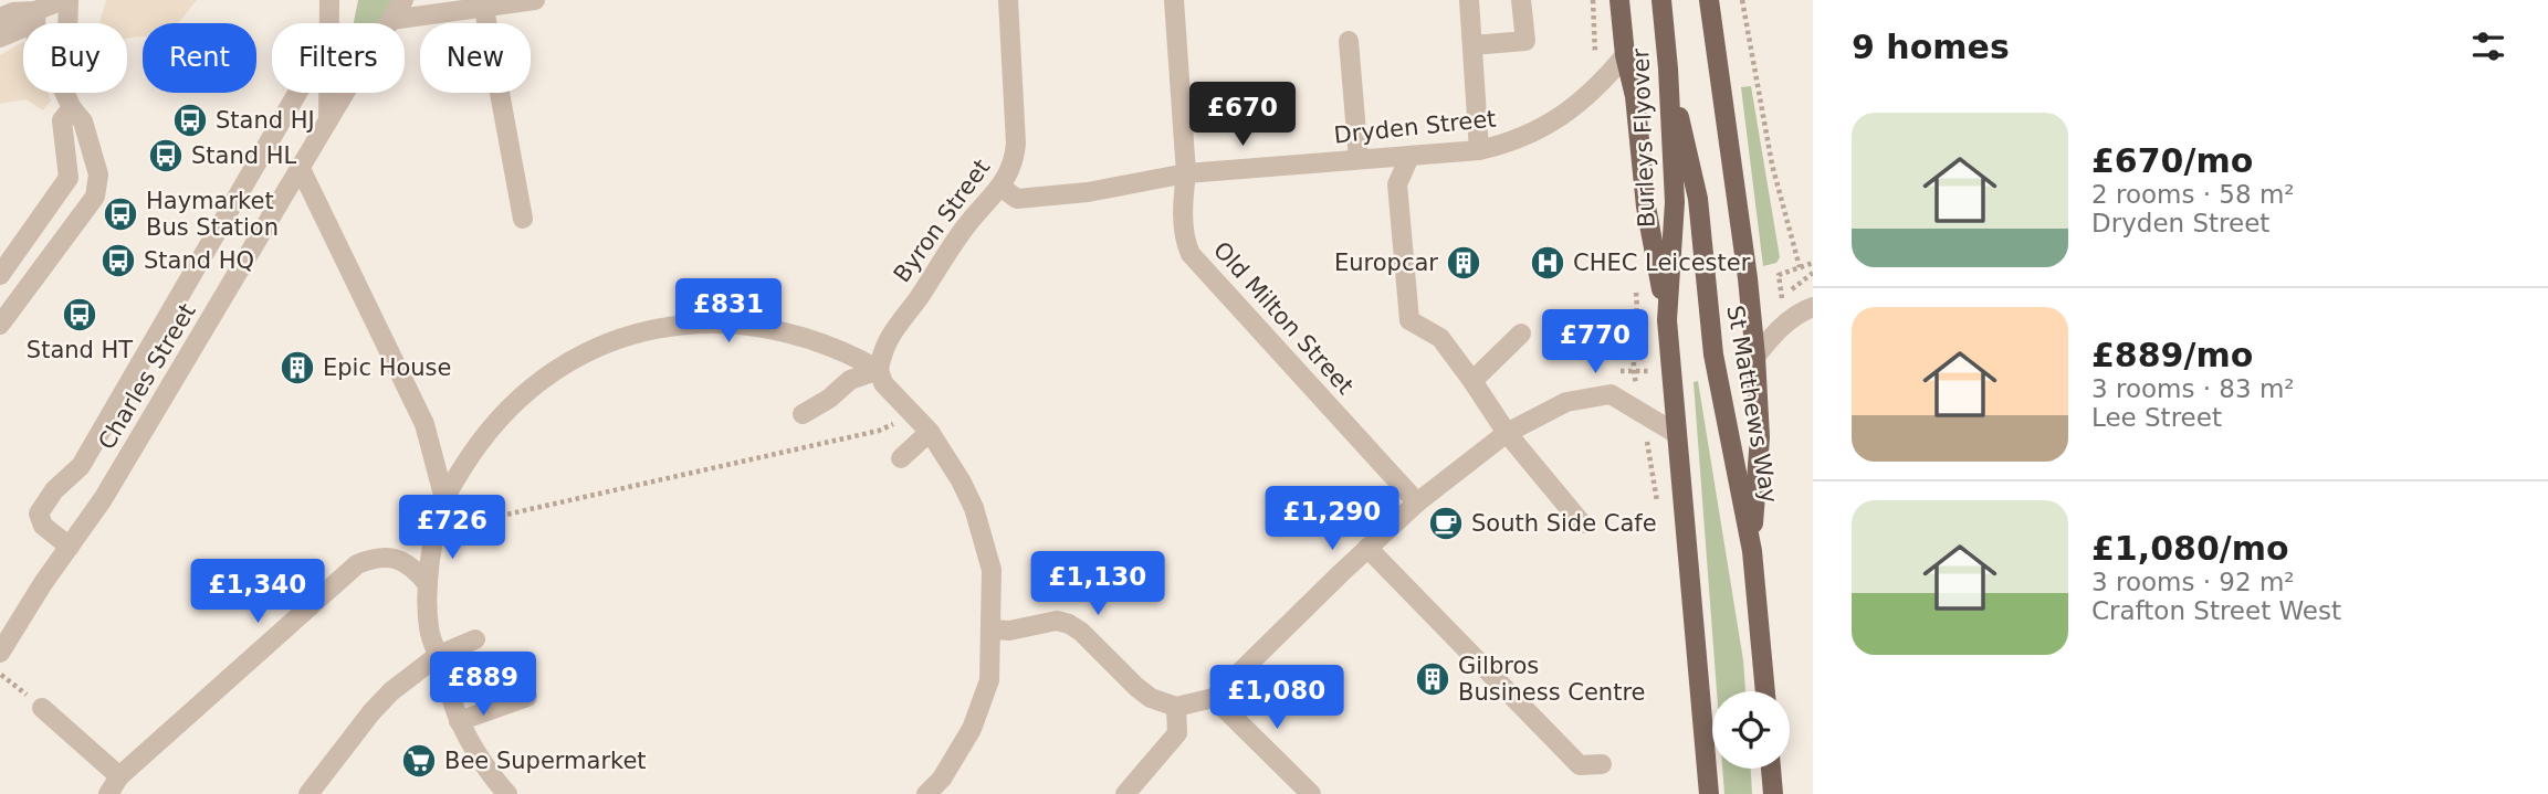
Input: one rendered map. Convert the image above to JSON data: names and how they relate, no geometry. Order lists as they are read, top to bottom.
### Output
{
  "streets": {
    "main road": ["Burleys Flyover", "St Matthews Way"],
    "street": [
      "Dryden Street",
      "Byron Street",
      "Old Milton Street",
      "Charles Street"
    ]
  },
  "crossings": [
    ["Dryden Street", "Byron Street"],
    ["Dryden Street", "Old Milton Street"],
    ["Burleys Flyover", "St Matthews Way"]
  ],
  "places": {
    "bus stop": [
      "Stand HJ",
      "Stand HL",
      "Haymarket Bus Station",
      "Stand HQ",
      "Stand HT"
    ],
    "building": ["Europcar", "Epic House", "Gilbros Business Centre"],
    "hospital": ["CHEC Leicester"],
    "cafe": ["South Side Cafe"],
    "supermarket": ["Bee Supermarket"]
  },
  "page": {
    "heading": "9 homes",
    "chip": [
      "Buy",
      "Rent",
      "Filters",
      "New"
    ],
    "price": [
      "£670",
      "£831",
      "£770",
      "£1,290",
      "£726",
      "£1,130",
      "£1,340",
      "£889",
      "£1,080"
    ],
    "list": [
      {
        "name": "£670/mo",
        "note": "2 rooms · 58 m² · Dryden Street"
      },
      {
        "name": "£889/mo",
        "note": "3 rooms · 83 m² · Lee Street"
      },
      {
        "name": "£1,080/mo",
        "note": "3 rooms · 92 m² · Crafton Street West"
      }
    ]
  }
}
